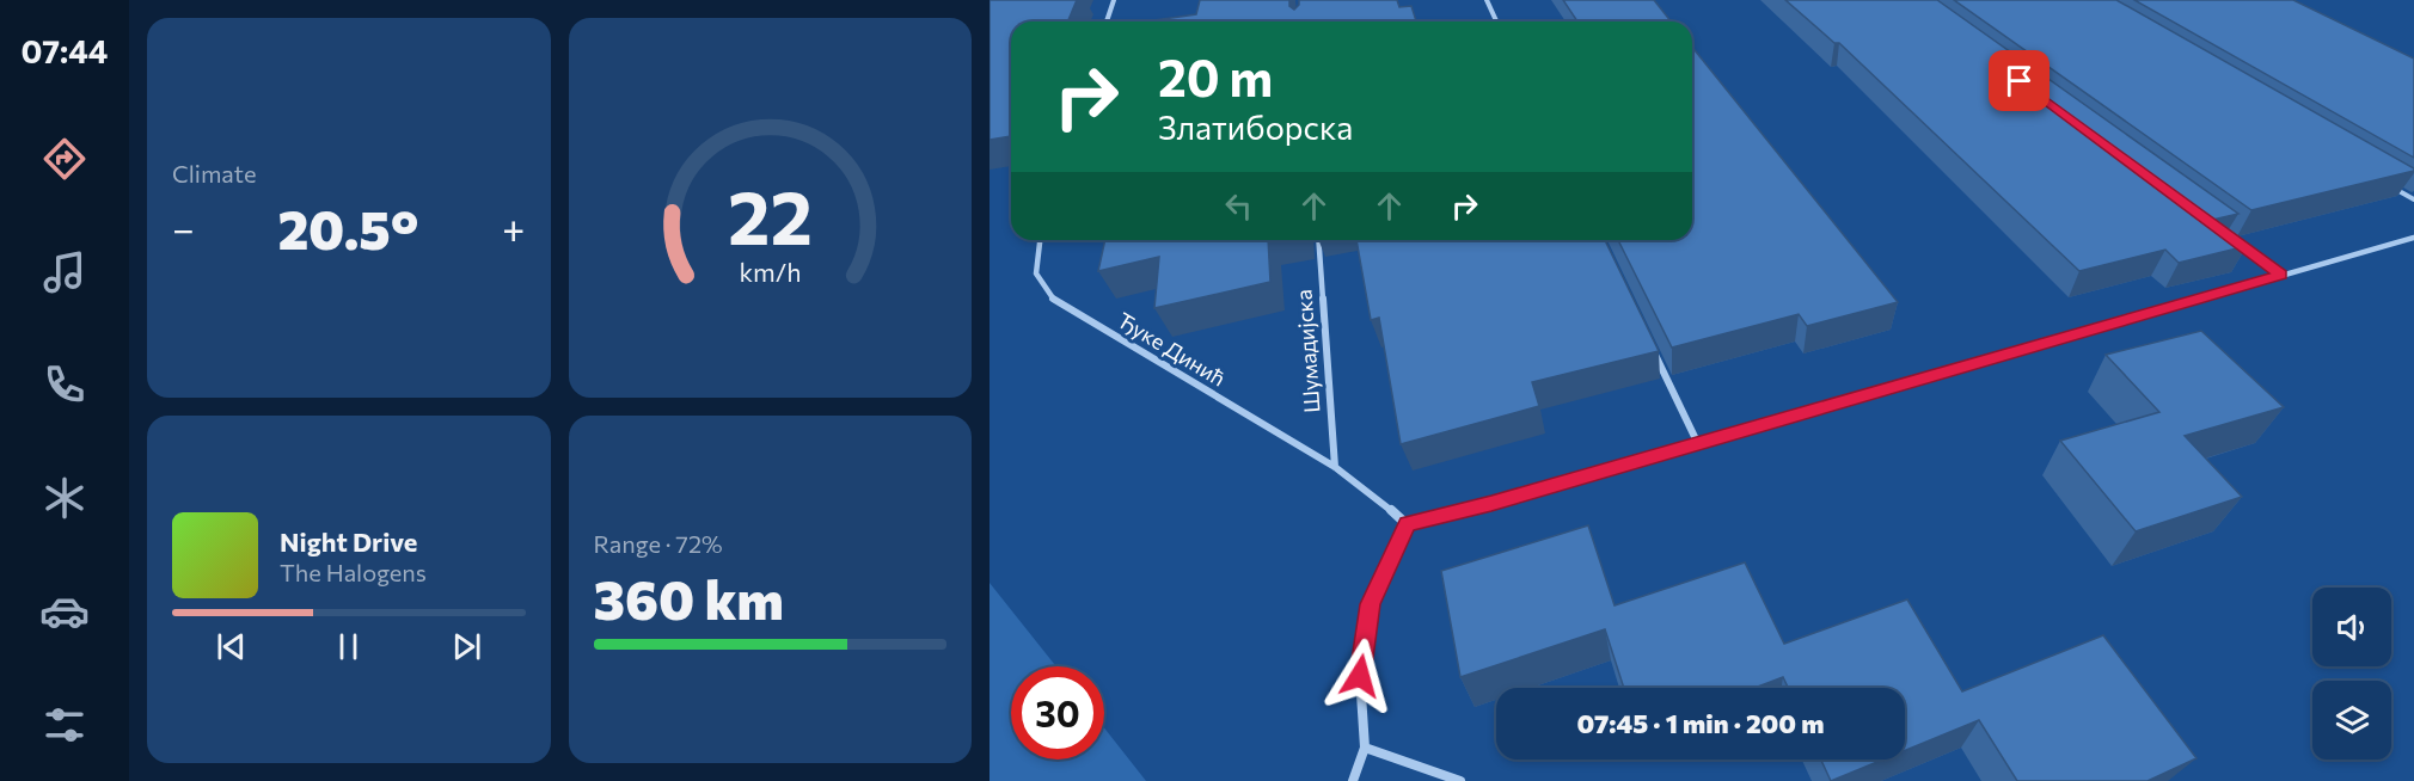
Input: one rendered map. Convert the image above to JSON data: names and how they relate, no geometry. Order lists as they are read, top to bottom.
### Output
{
  "streets": {
    "street": ["Ђуке Динић", "Шумадијска"]
  },
  "crossings": [
    ["Ђуке Динић", "Шумадијска"]
  ],
  "page": {
    "tabs": "07:44",
    "tile": [
      "Climate",
      ["Range · 72%", "360 km"]
    ],
    "turn": ["20 m", "Златиборска"],
    "heat": ["−", "20.5°", "+"],
    "song": ["Night Drive", "The Halogens"],
    "limit": "30",
    "trip": "07:45 · 1 min · 200 m",
    "gauge": ["22", "km/h"]
  }
}
